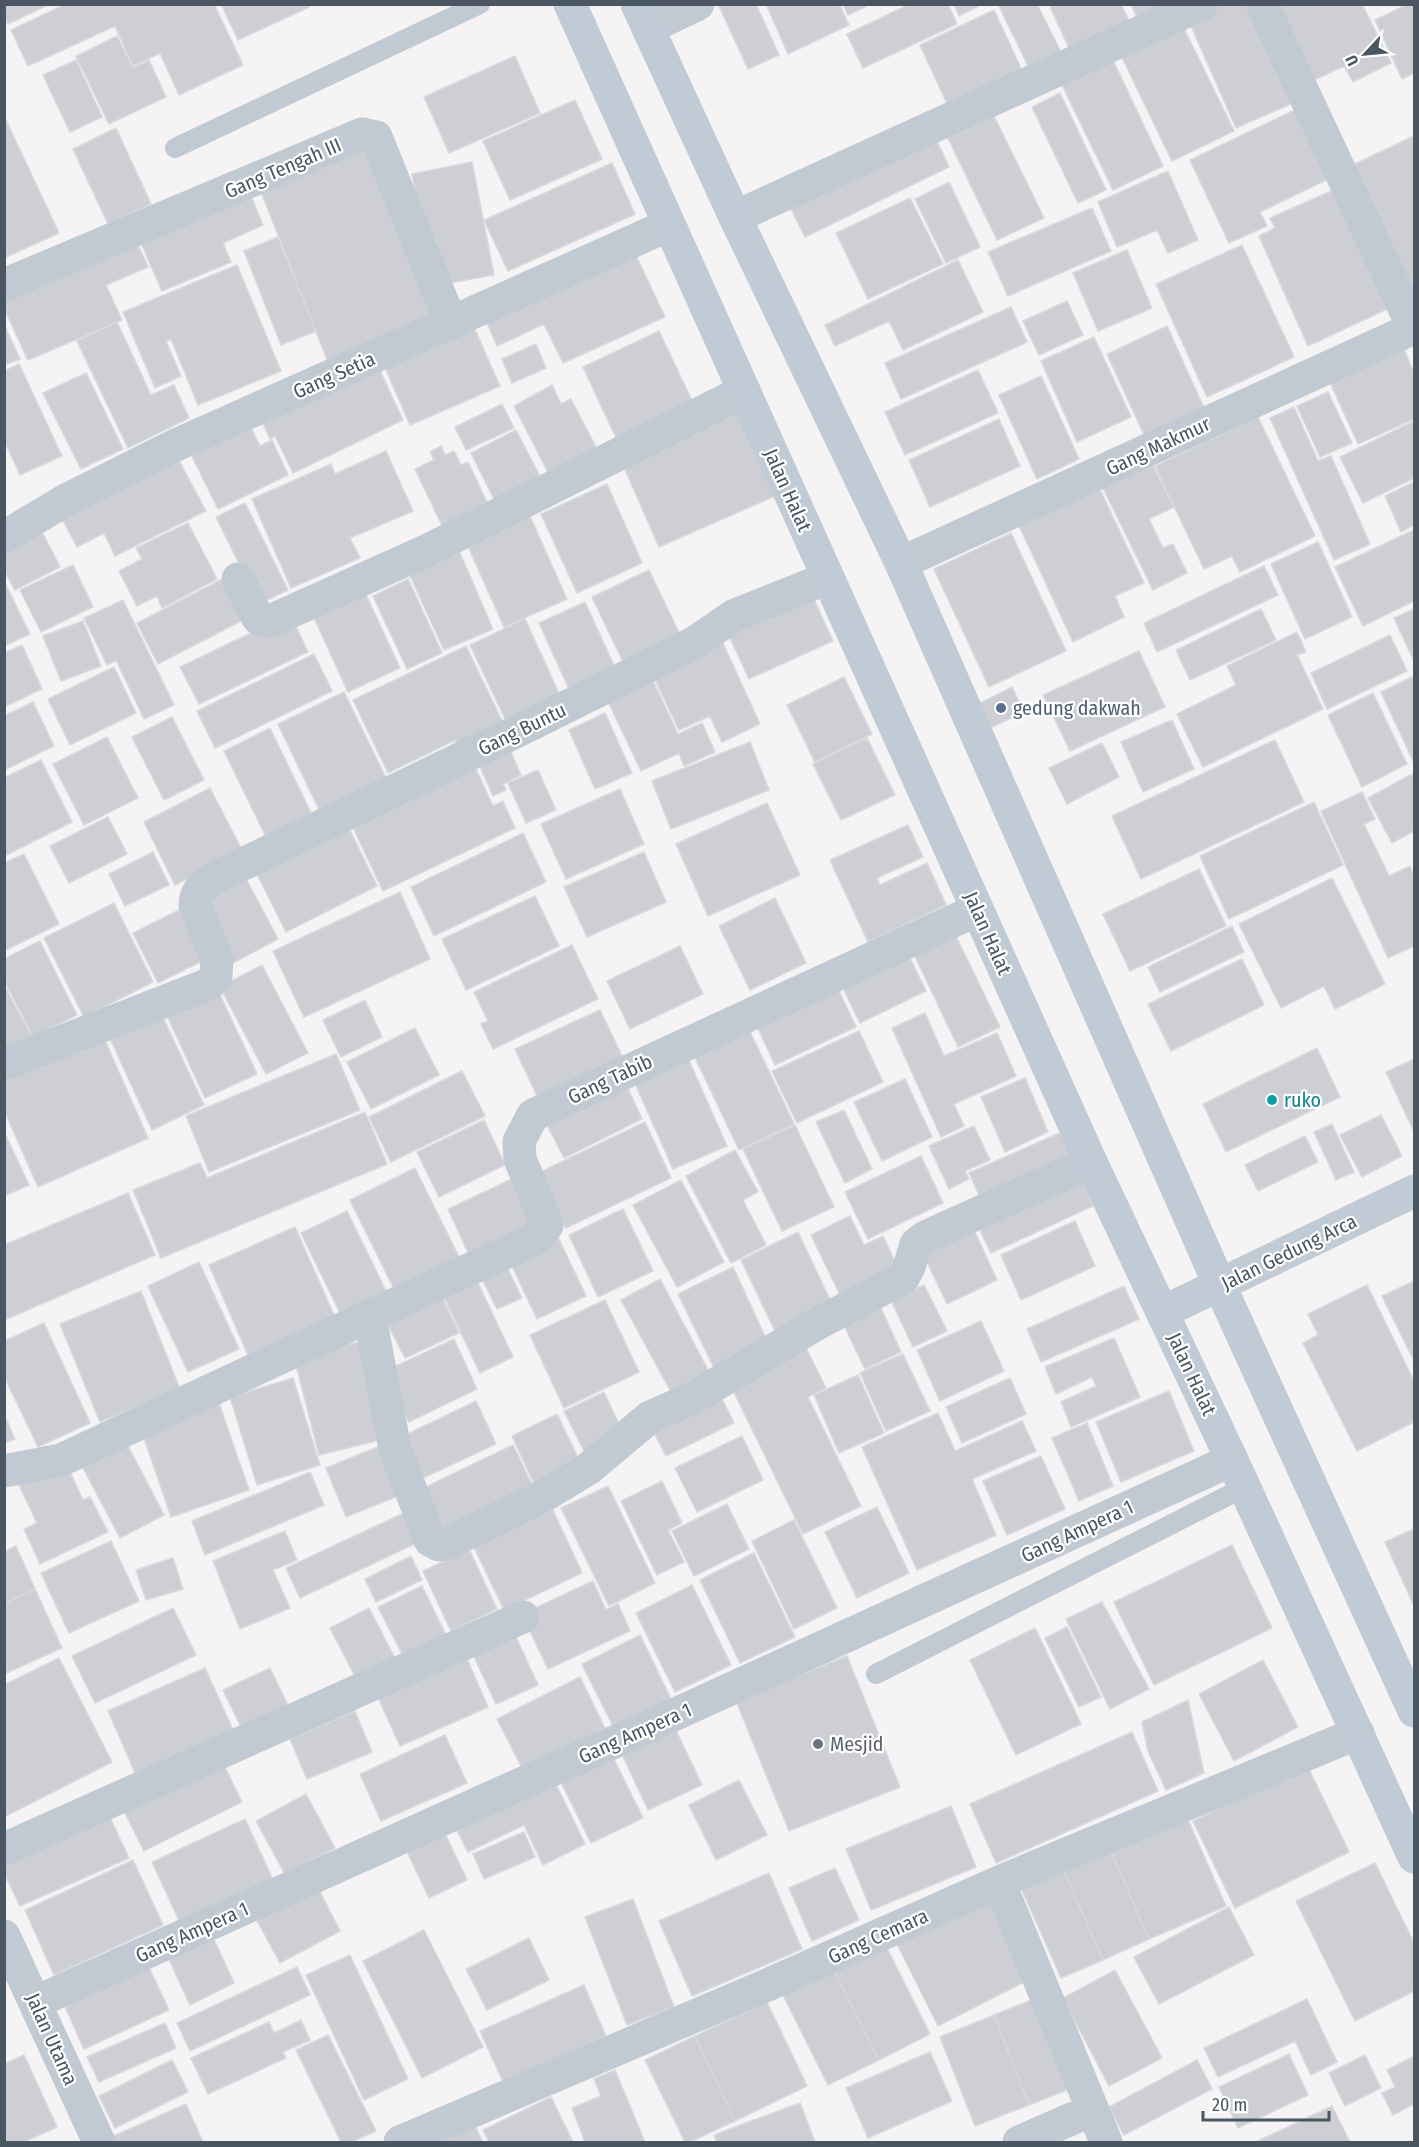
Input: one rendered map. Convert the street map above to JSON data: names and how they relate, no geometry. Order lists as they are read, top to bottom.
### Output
{
  "streets": {
    "main road": ["Jalan Halat", "Jalan Gedung Arca"],
    "street": [
      "Gang Tengah III",
      "Gang Setia",
      "Gang Makmur",
      "Gang Buntu",
      "Gang Tabib",
      "Gang Ampera 1",
      "Gang Cemara",
      "Jalan Utama"
    ]
  },
  "crossings": [
    ["Gang Tengah III", "Gang Setia"],
    ["Gang Setia", "Jalan Halat"],
    ["Jalan Halat", "Gang Buntu"],
    ["Jalan Halat", "Gang Tabib"],
    ["Jalan Halat", "Jalan Gedung Arca"],
    ["Jalan Halat", "Gang Ampera 1"],
    ["Jalan Halat", "Gang Cemara"],
    ["Gang Ampera 1", "Jalan Utama"]
  ],
  "places": ["gedung dakwah", "ruko", "Mesjid"],
  "scale_bar": "20 m",
  "north": "bottom left"
}
